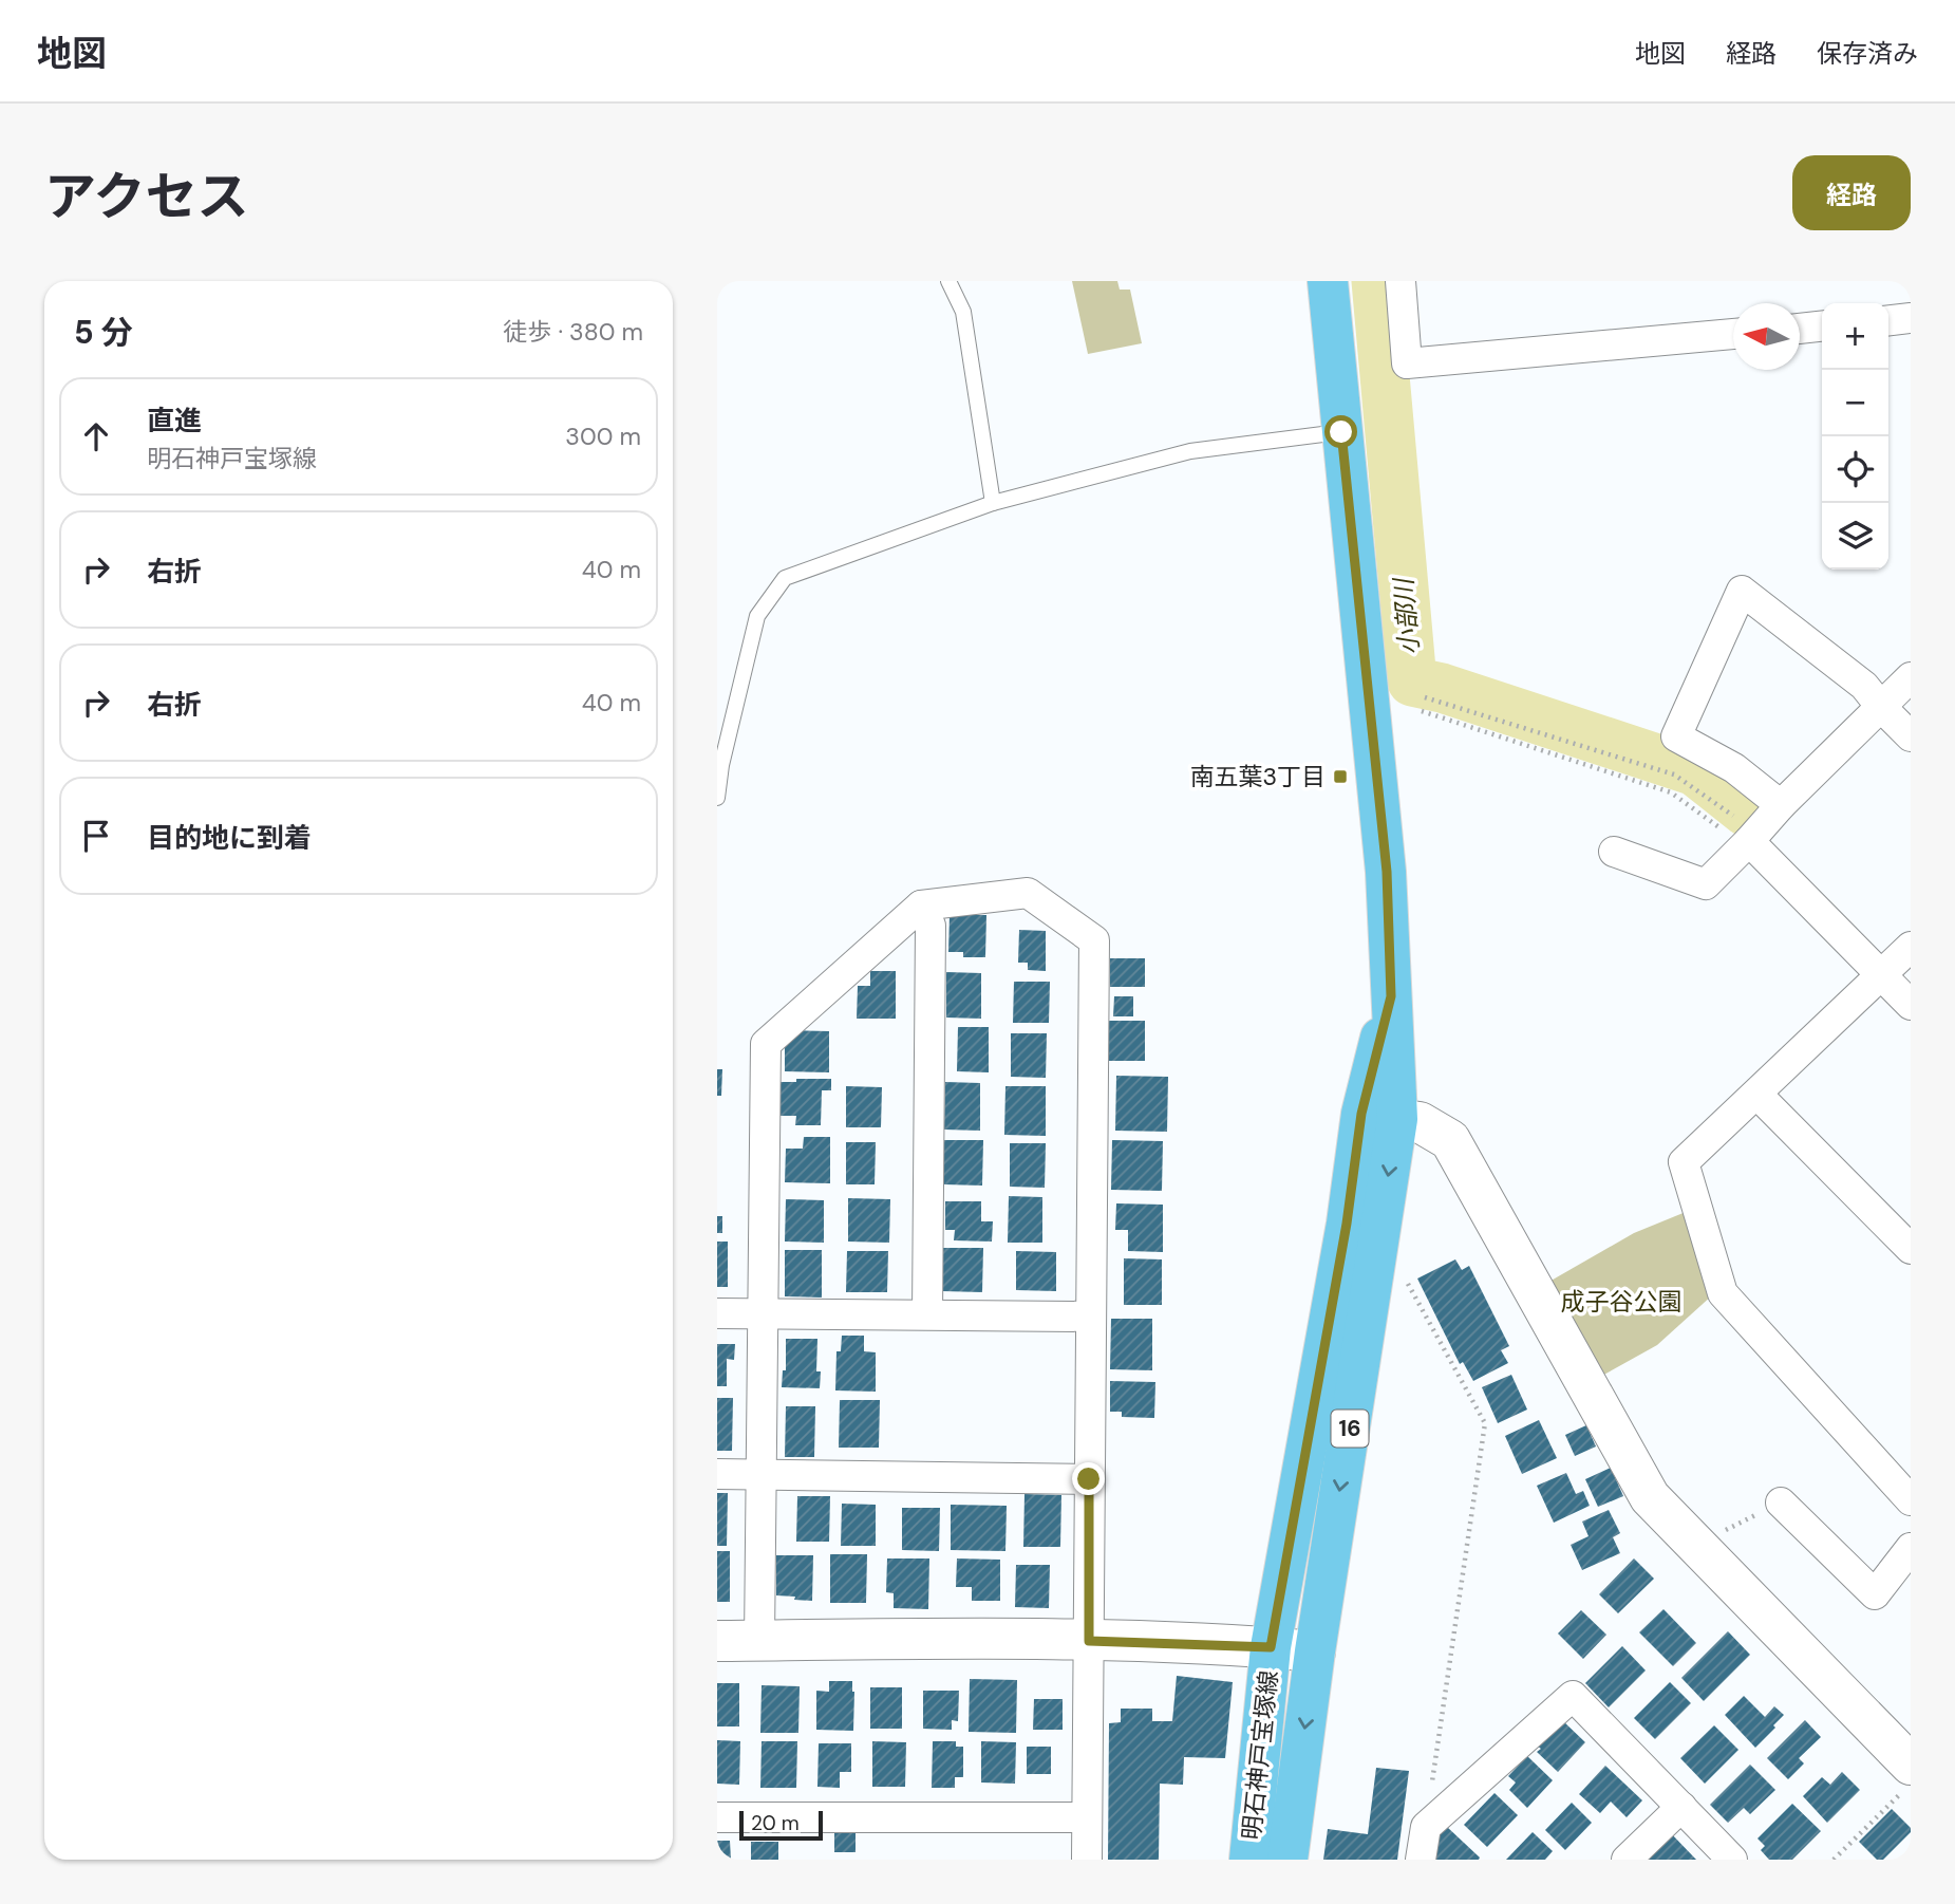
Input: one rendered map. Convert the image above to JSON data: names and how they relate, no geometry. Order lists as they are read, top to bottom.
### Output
{
  "streets": {
    "main road": ["16", "明石神戸宝塚線"]
  },
  "water": ["小部川"],
  "parks": ["成子谷公園"],
  "places": {
    "transit": ["南五葉3丁目"]
  },
  "scale_bar": "20 m",
  "north": "left",
  "page": {
    "header": "地図",
    "nav": ["地図", "経路", "保存済み"],
    "title": "アクセス",
    "buttons": "経路",
    "heading": ["5 分", "徒歩 · 380 m"],
    "map_buttons": ["+", "−"],
    "list": [
      ["直進", "明石神戸宝塚線", "300 m"],
      ["右折", "40 m"],
      ["右折", "40 m"],
      "目的地に到着"
    ],
    "scale": "20 m"
  }
}
